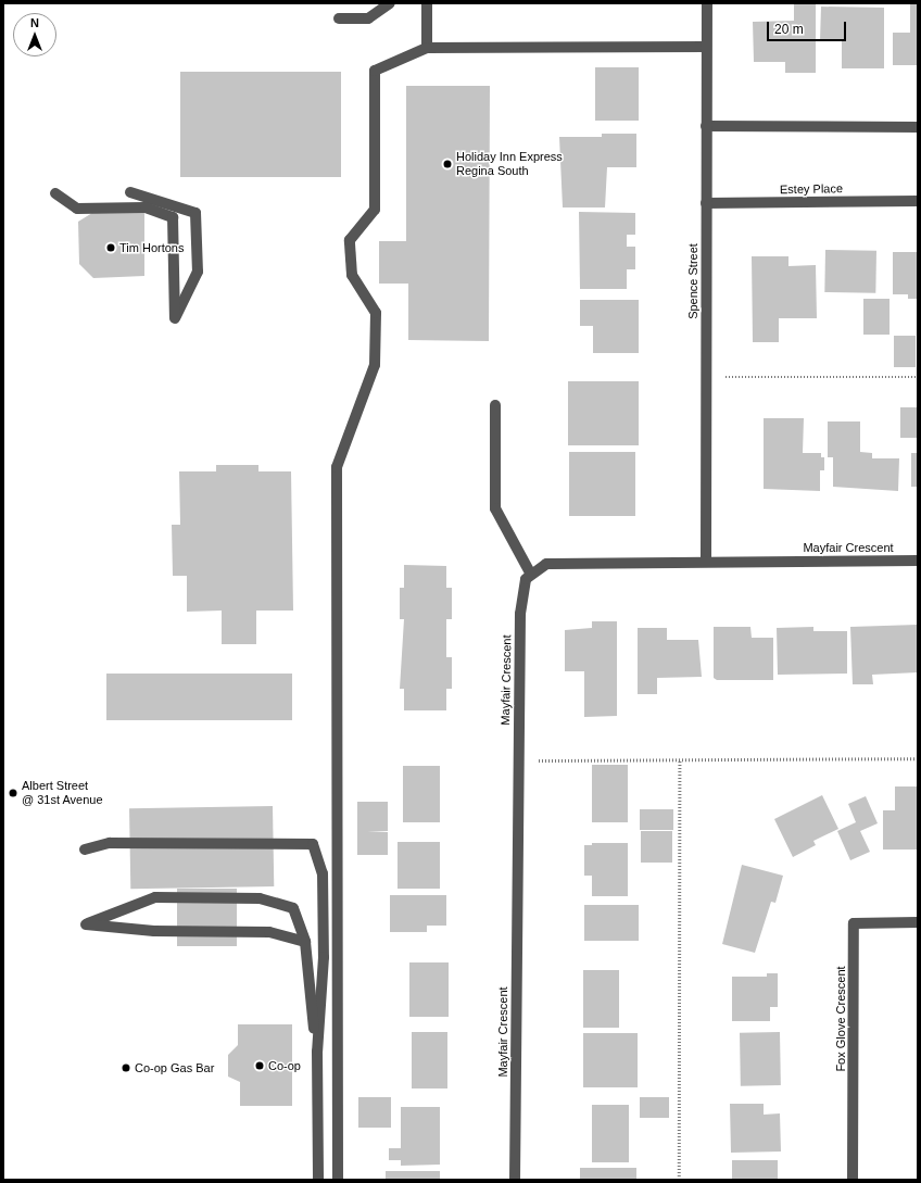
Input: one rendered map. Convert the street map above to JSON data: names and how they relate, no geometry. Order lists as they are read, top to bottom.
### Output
{
  "streets": {
    "street": [
      "Estey Place",
      "Spence Street",
      "Mayfair Crescent",
      "Fox Glove Crescent"
    ]
  },
  "crossings": [
    ["Estey Place", "Spence Street"],
    ["Spence Street", "Mayfair Crescent"]
  ],
  "places": [
    "Holiday Inn Express Regina South",
    "Tim Hortons",
    "Albert Street @ 31st Avenue",
    "Co-op",
    "Co-op Gas Bar"
  ],
  "scale_bar": "20 m",
  "north": "top"
}
